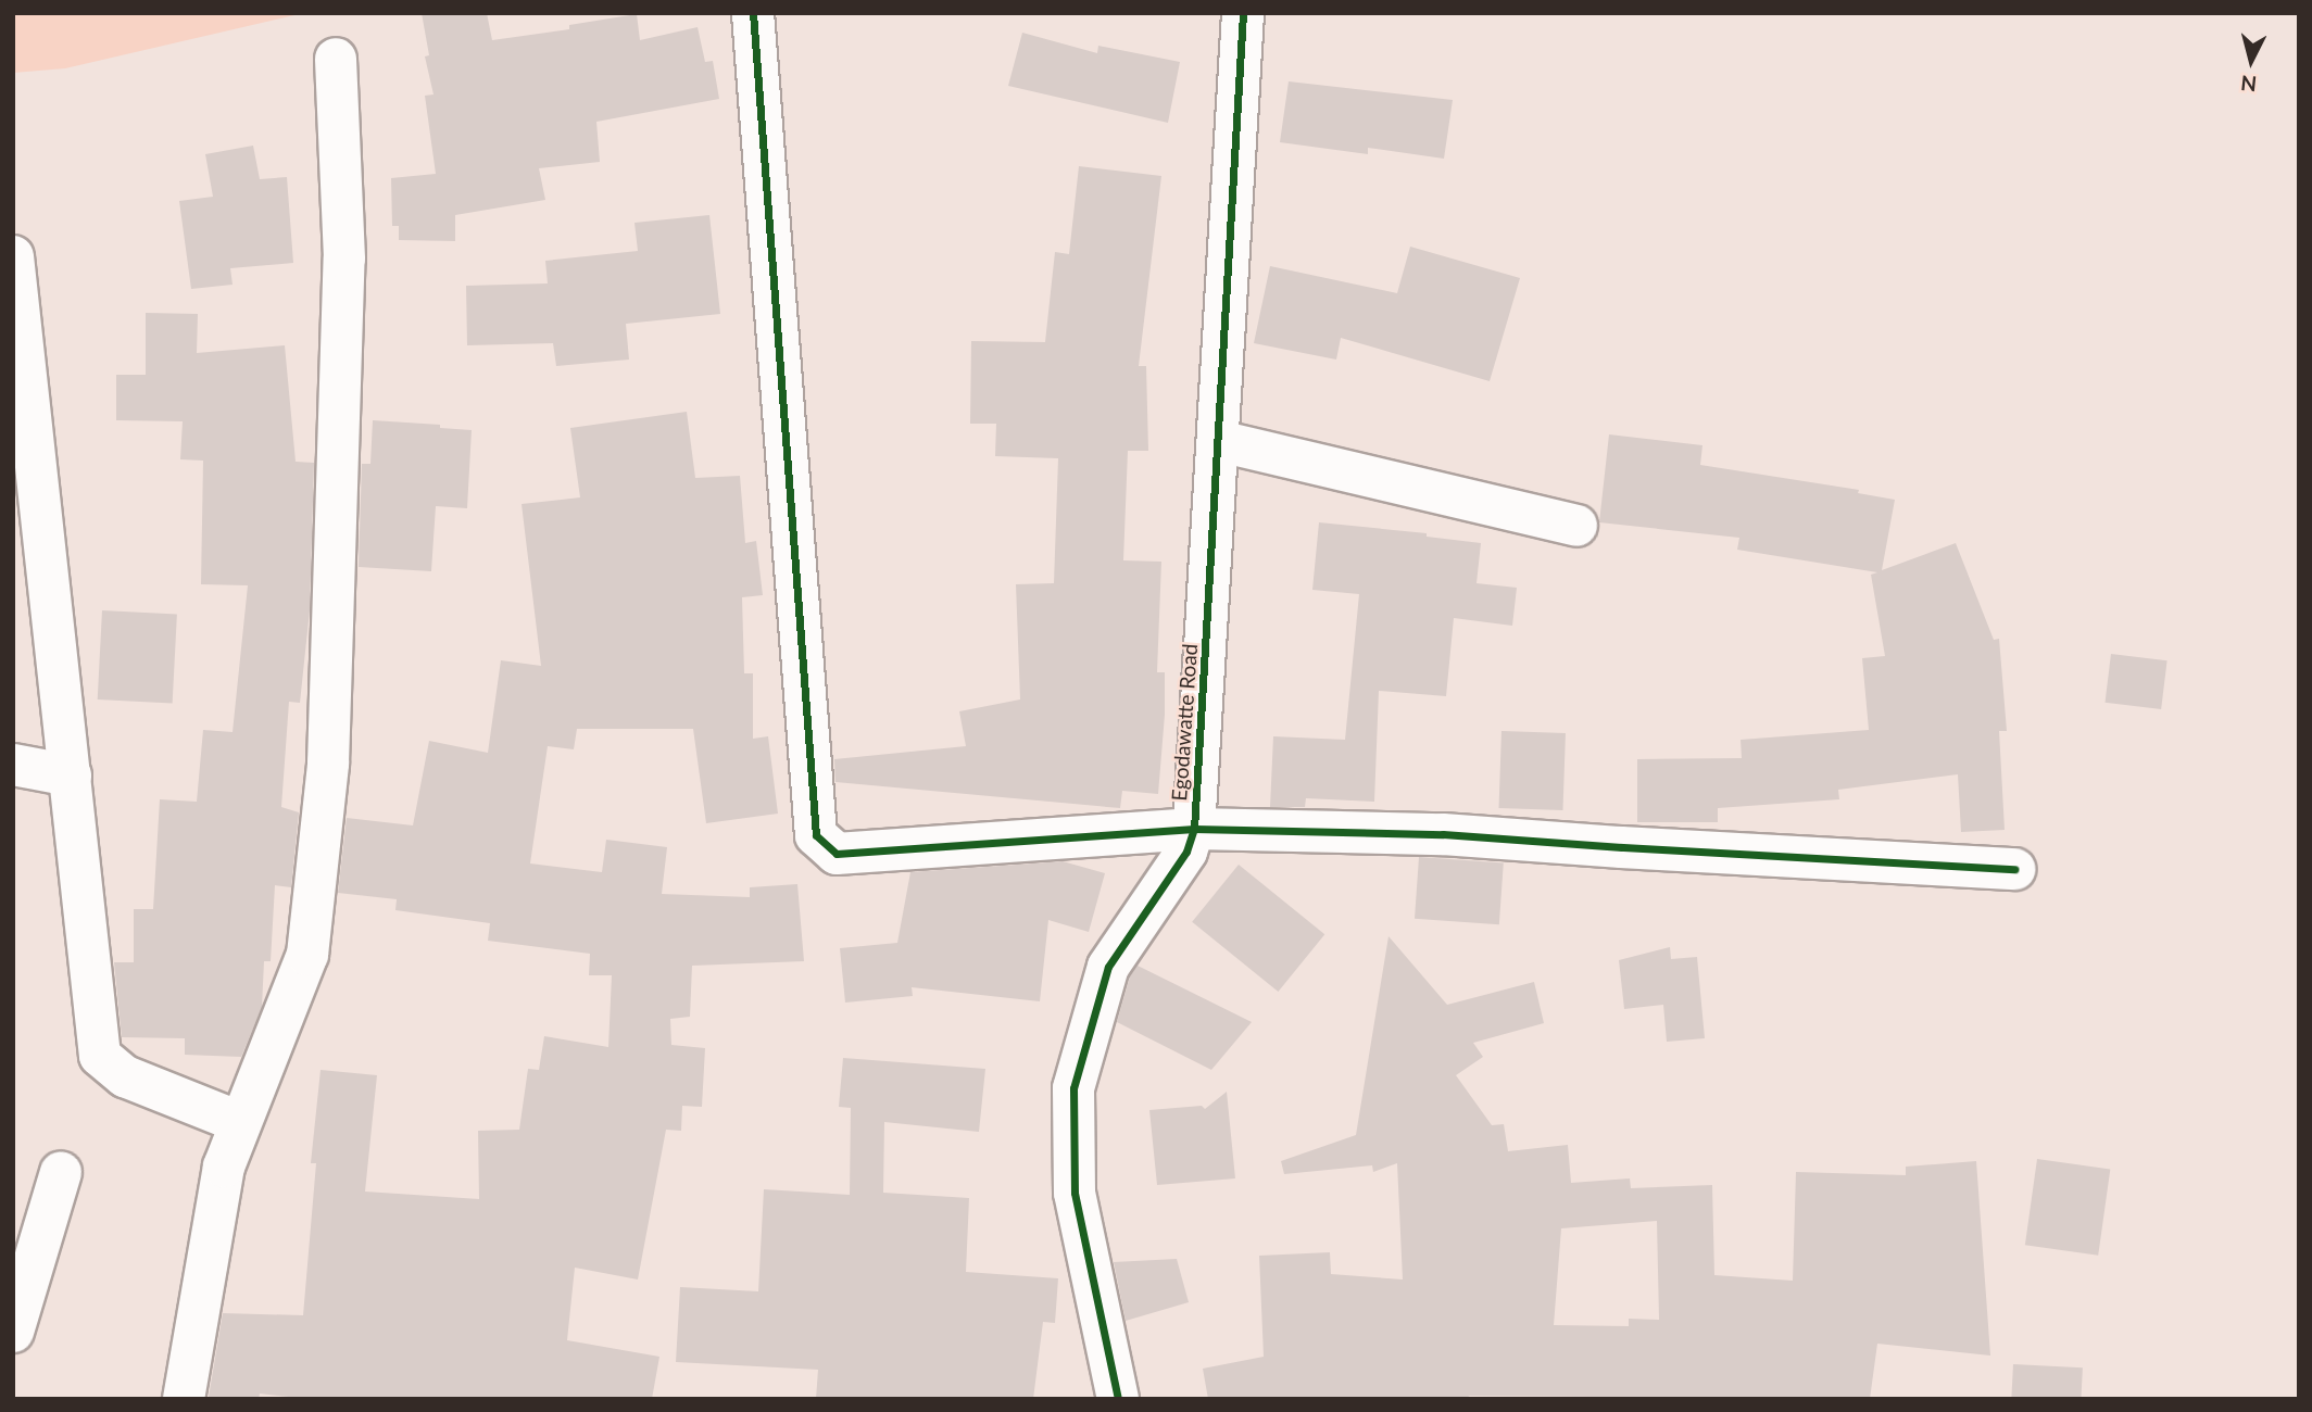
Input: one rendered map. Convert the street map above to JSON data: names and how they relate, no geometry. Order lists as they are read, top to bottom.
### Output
{
  "streets": {
    "street": ["Egodawatte Road"]
  },
  "north": "bottom"
}
